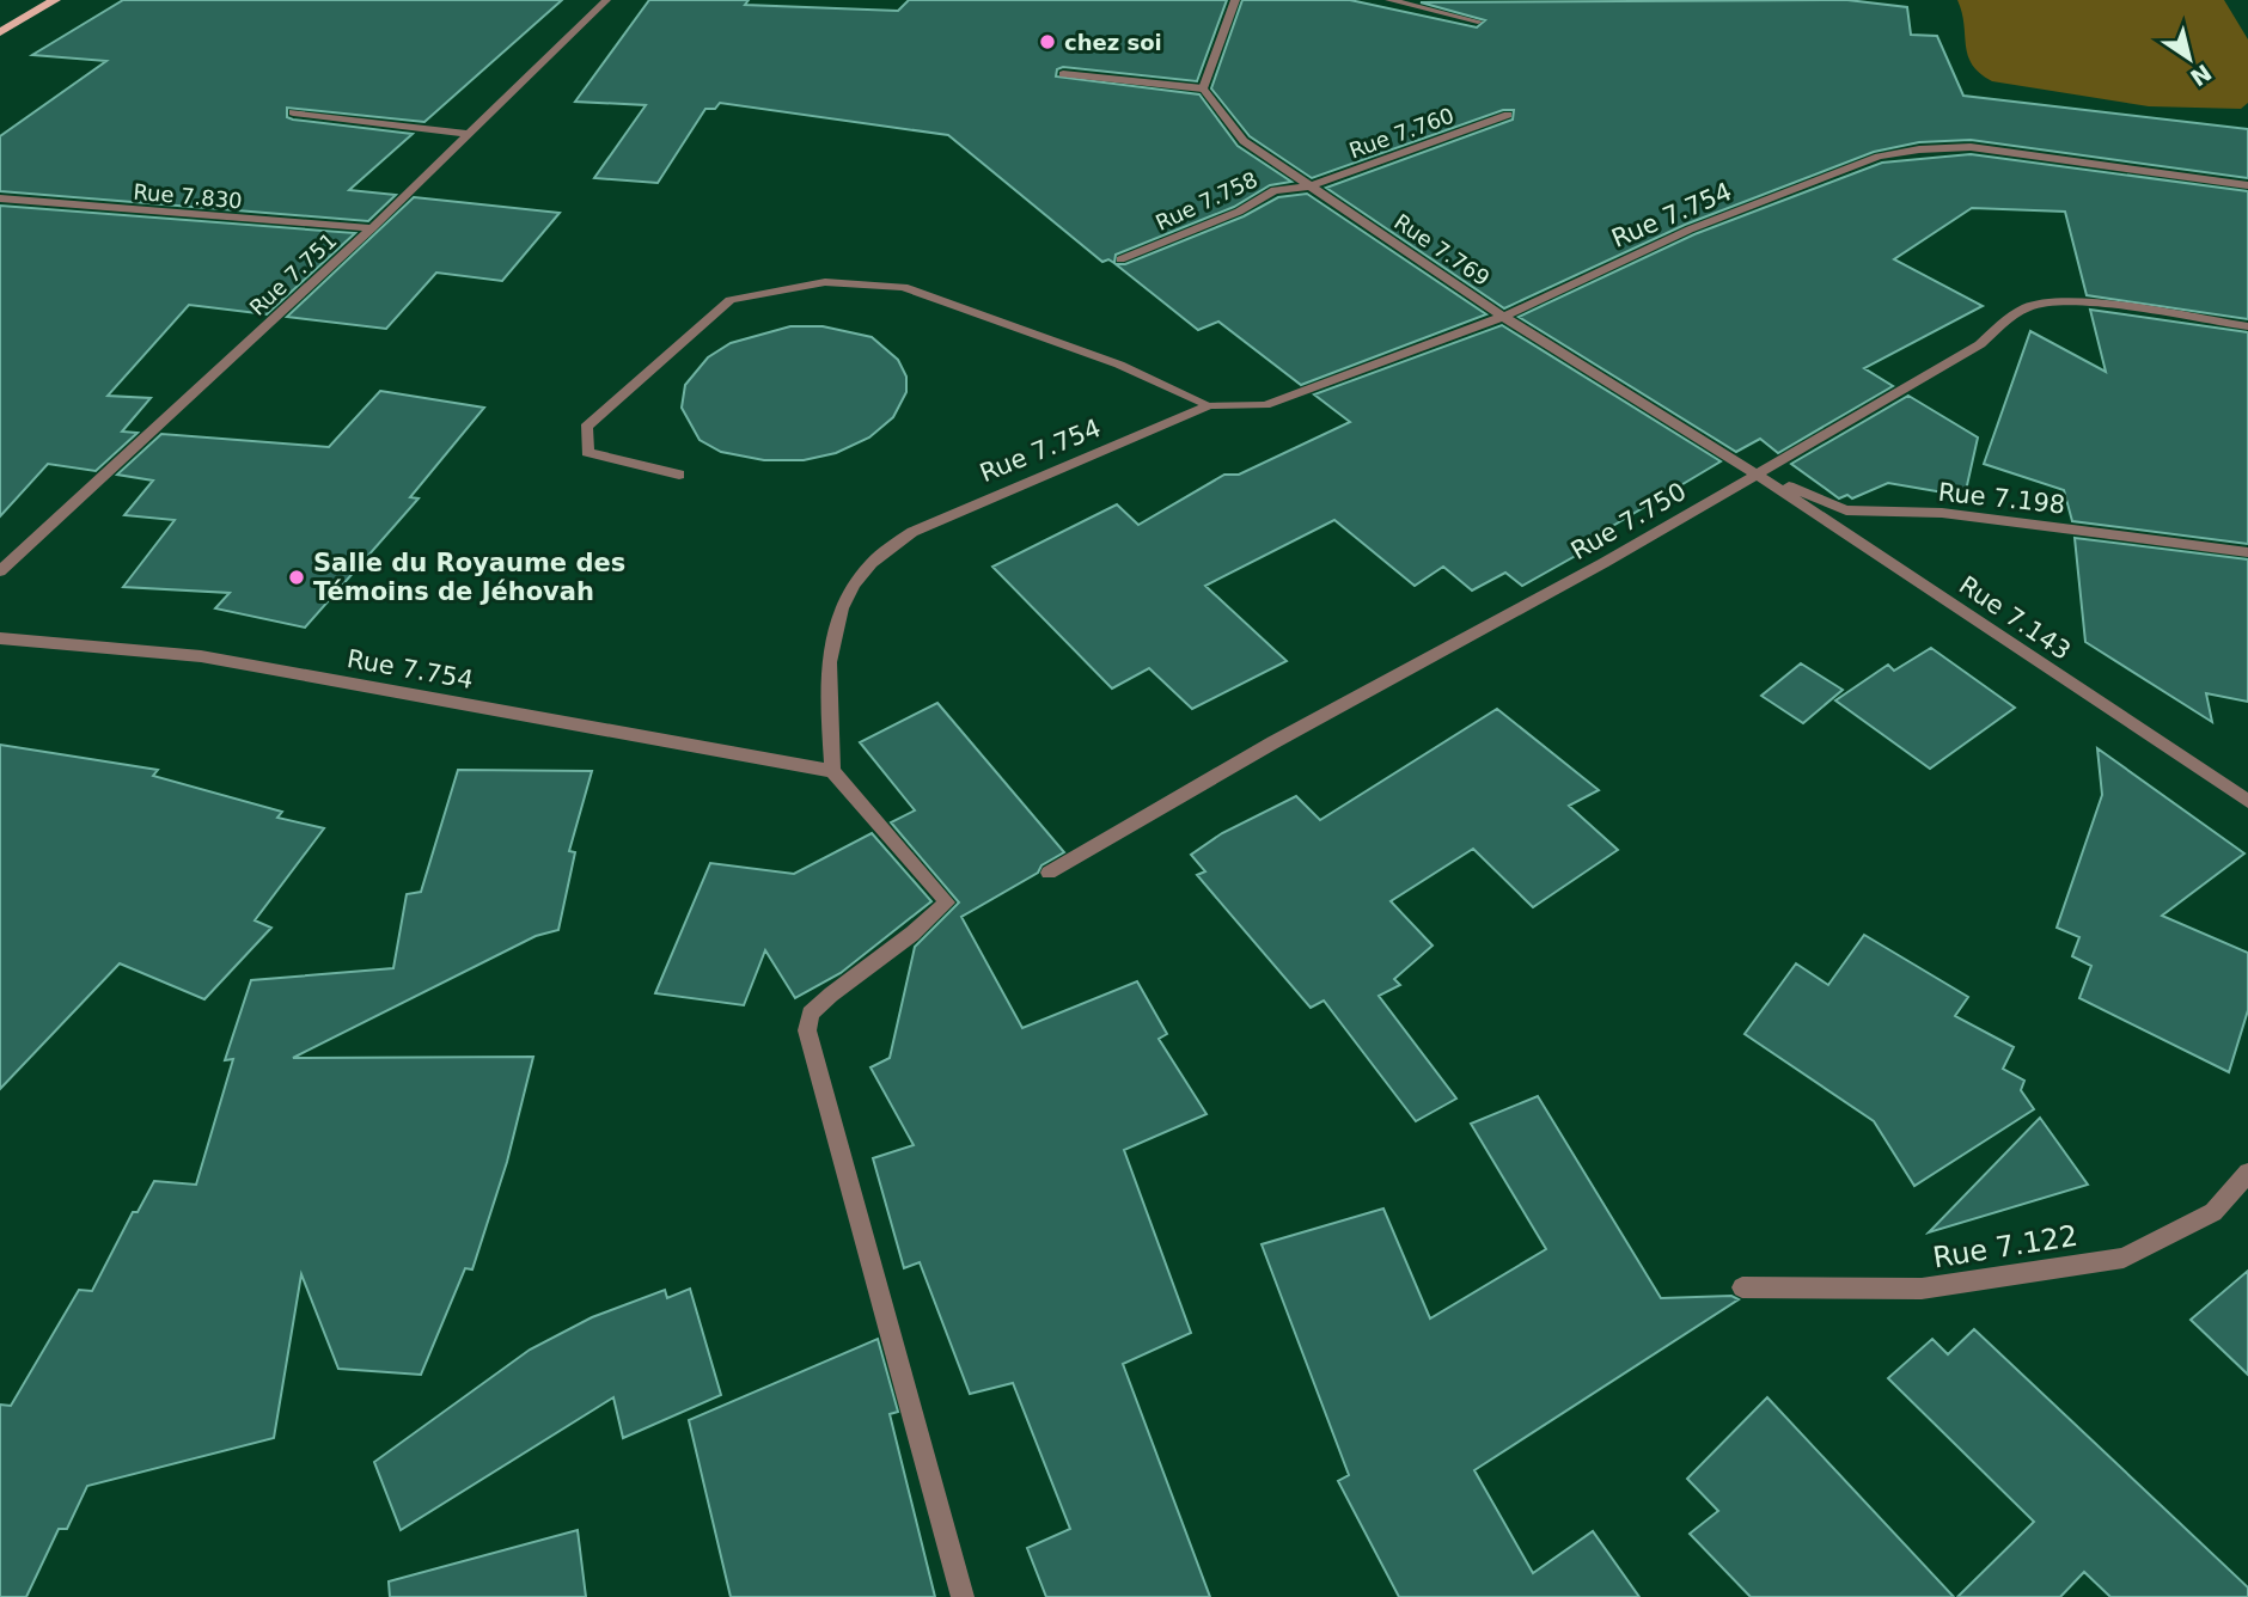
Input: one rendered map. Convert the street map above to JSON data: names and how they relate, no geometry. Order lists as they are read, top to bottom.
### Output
{
  "streets": {
    "street": [
      "Rue 7.760",
      "Rue 7.830",
      "Rue 7.758",
      "Rue 7.754",
      "Rue 7.769",
      "Rue 7.751",
      "Rue 7.198",
      "Rue 7.750",
      "Rue 7.143",
      "Rue 7.122"
    ]
  },
  "crossings": [
    ["Rue 7.760", "Rue 7.758"],
    ["Rue 7.760", "Rue 7.769"],
    ["Rue 7.830", "Rue 7.751"],
    ["Rue 7.758", "Rue 7.769"],
    ["Rue 7.754", "Rue 7.769"],
    ["Rue 7.769", "Rue 7.198"],
    ["Rue 7.769", "Rue 7.750"],
    ["Rue 7.769", "Rue 7.143"],
    ["Rue 7.198", "Rue 7.750"],
    ["Rue 7.198", "Rue 7.143"],
    ["Rue 7.750", "Rue 7.143"]
  ],
  "places": ["chez soi", "Salle du Royaume des Témoins de Jéhovah"],
  "north": "bottom right"
}
